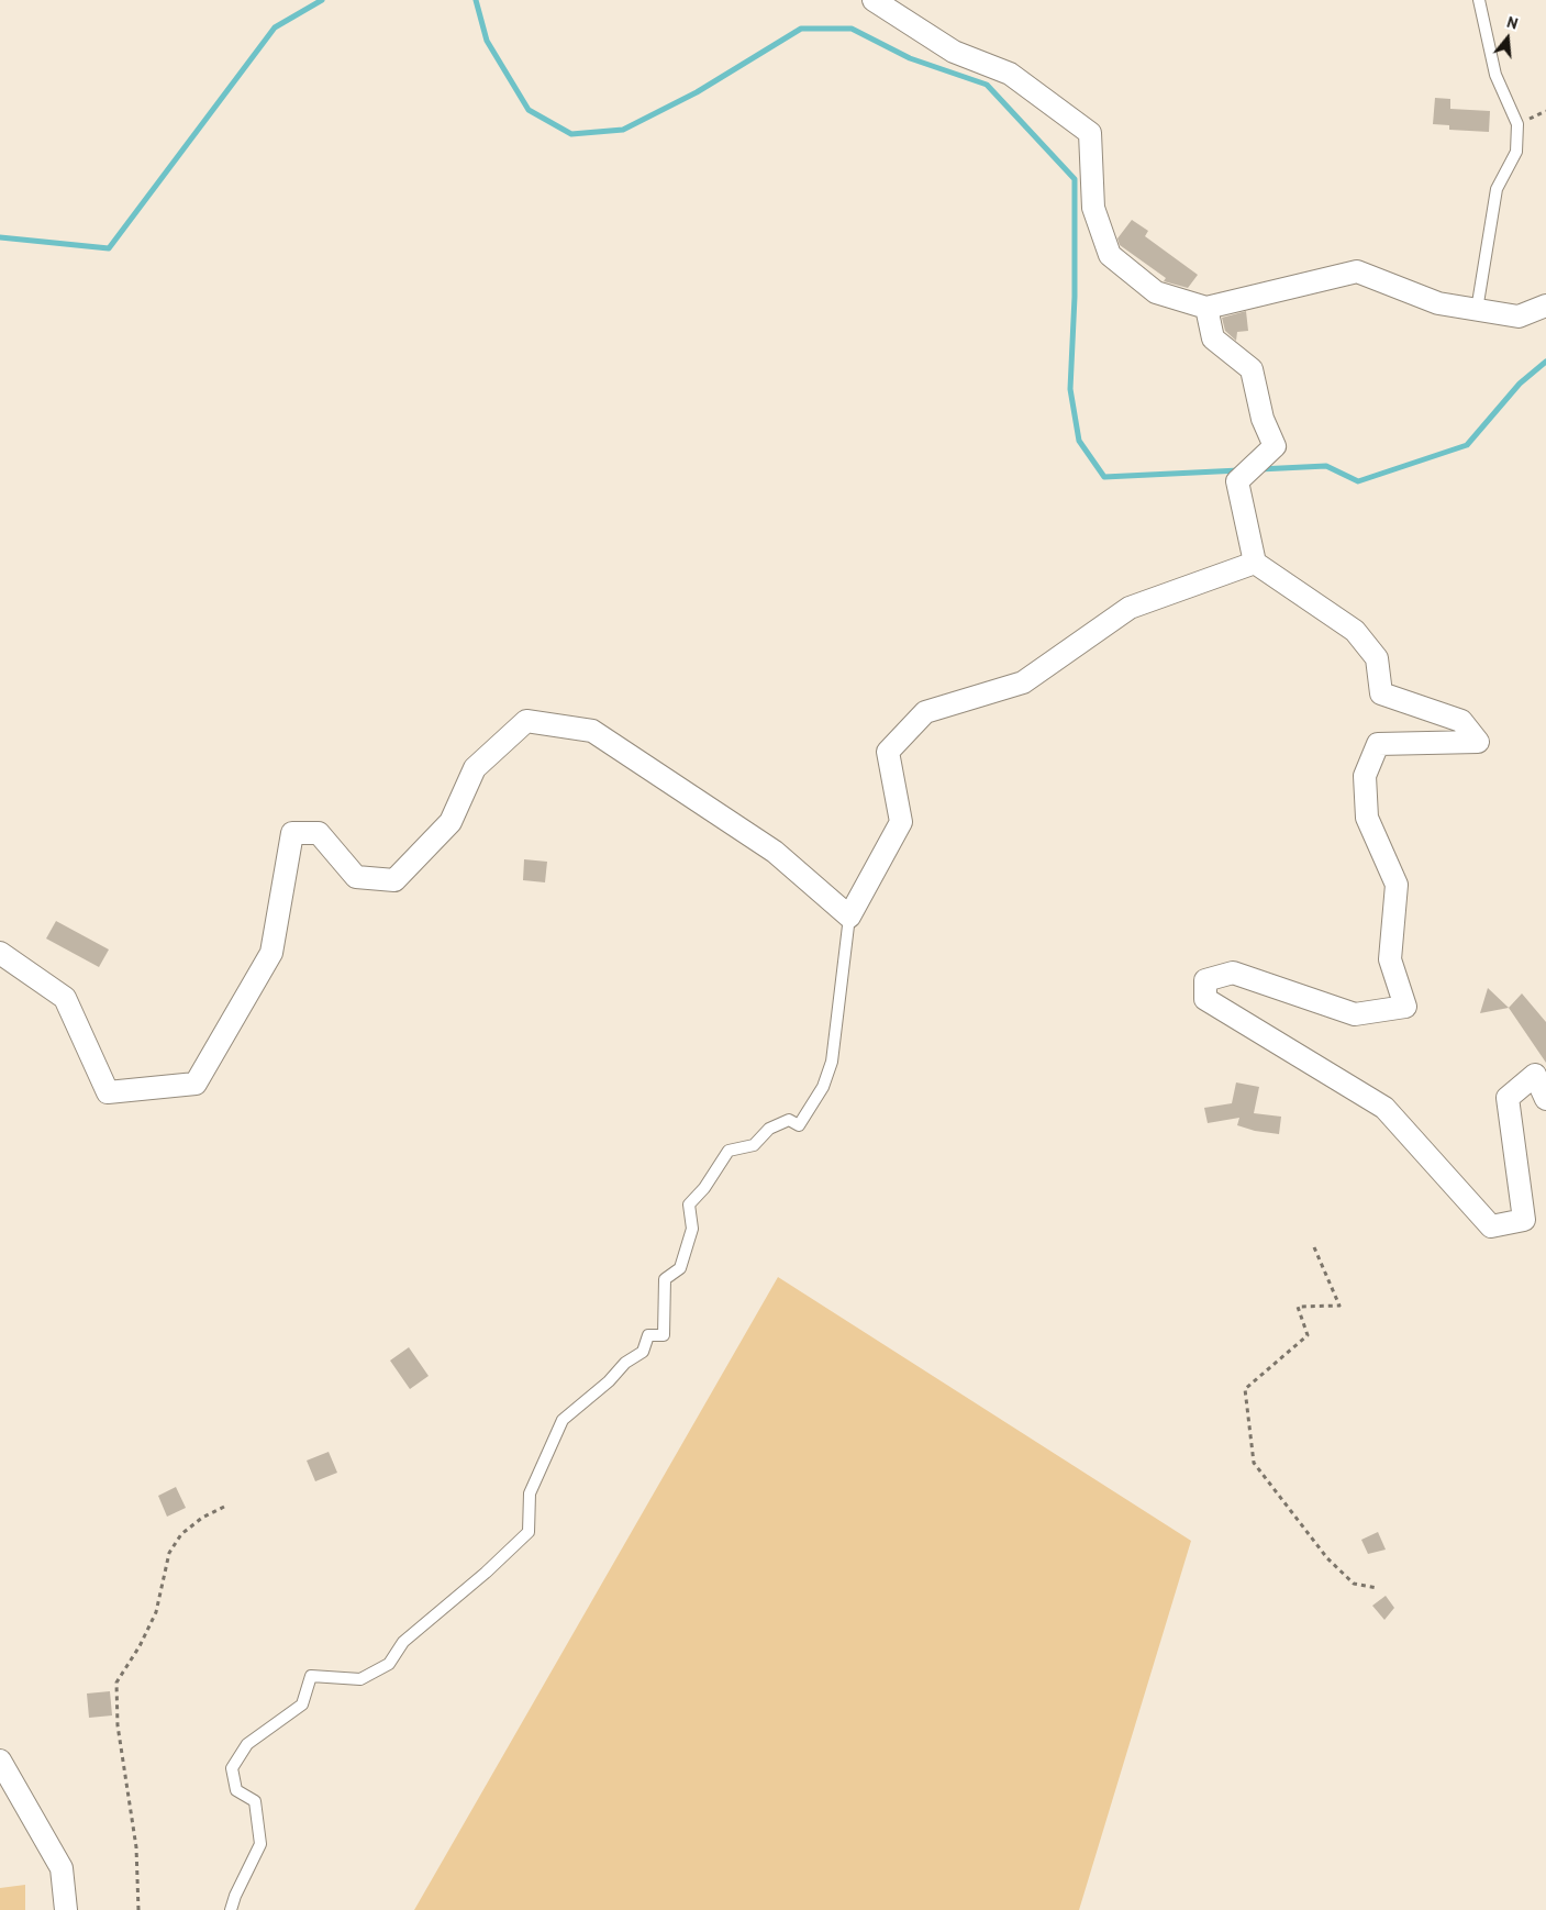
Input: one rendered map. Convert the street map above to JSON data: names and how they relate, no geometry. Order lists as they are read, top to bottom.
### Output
{
  "north": "top"
}
